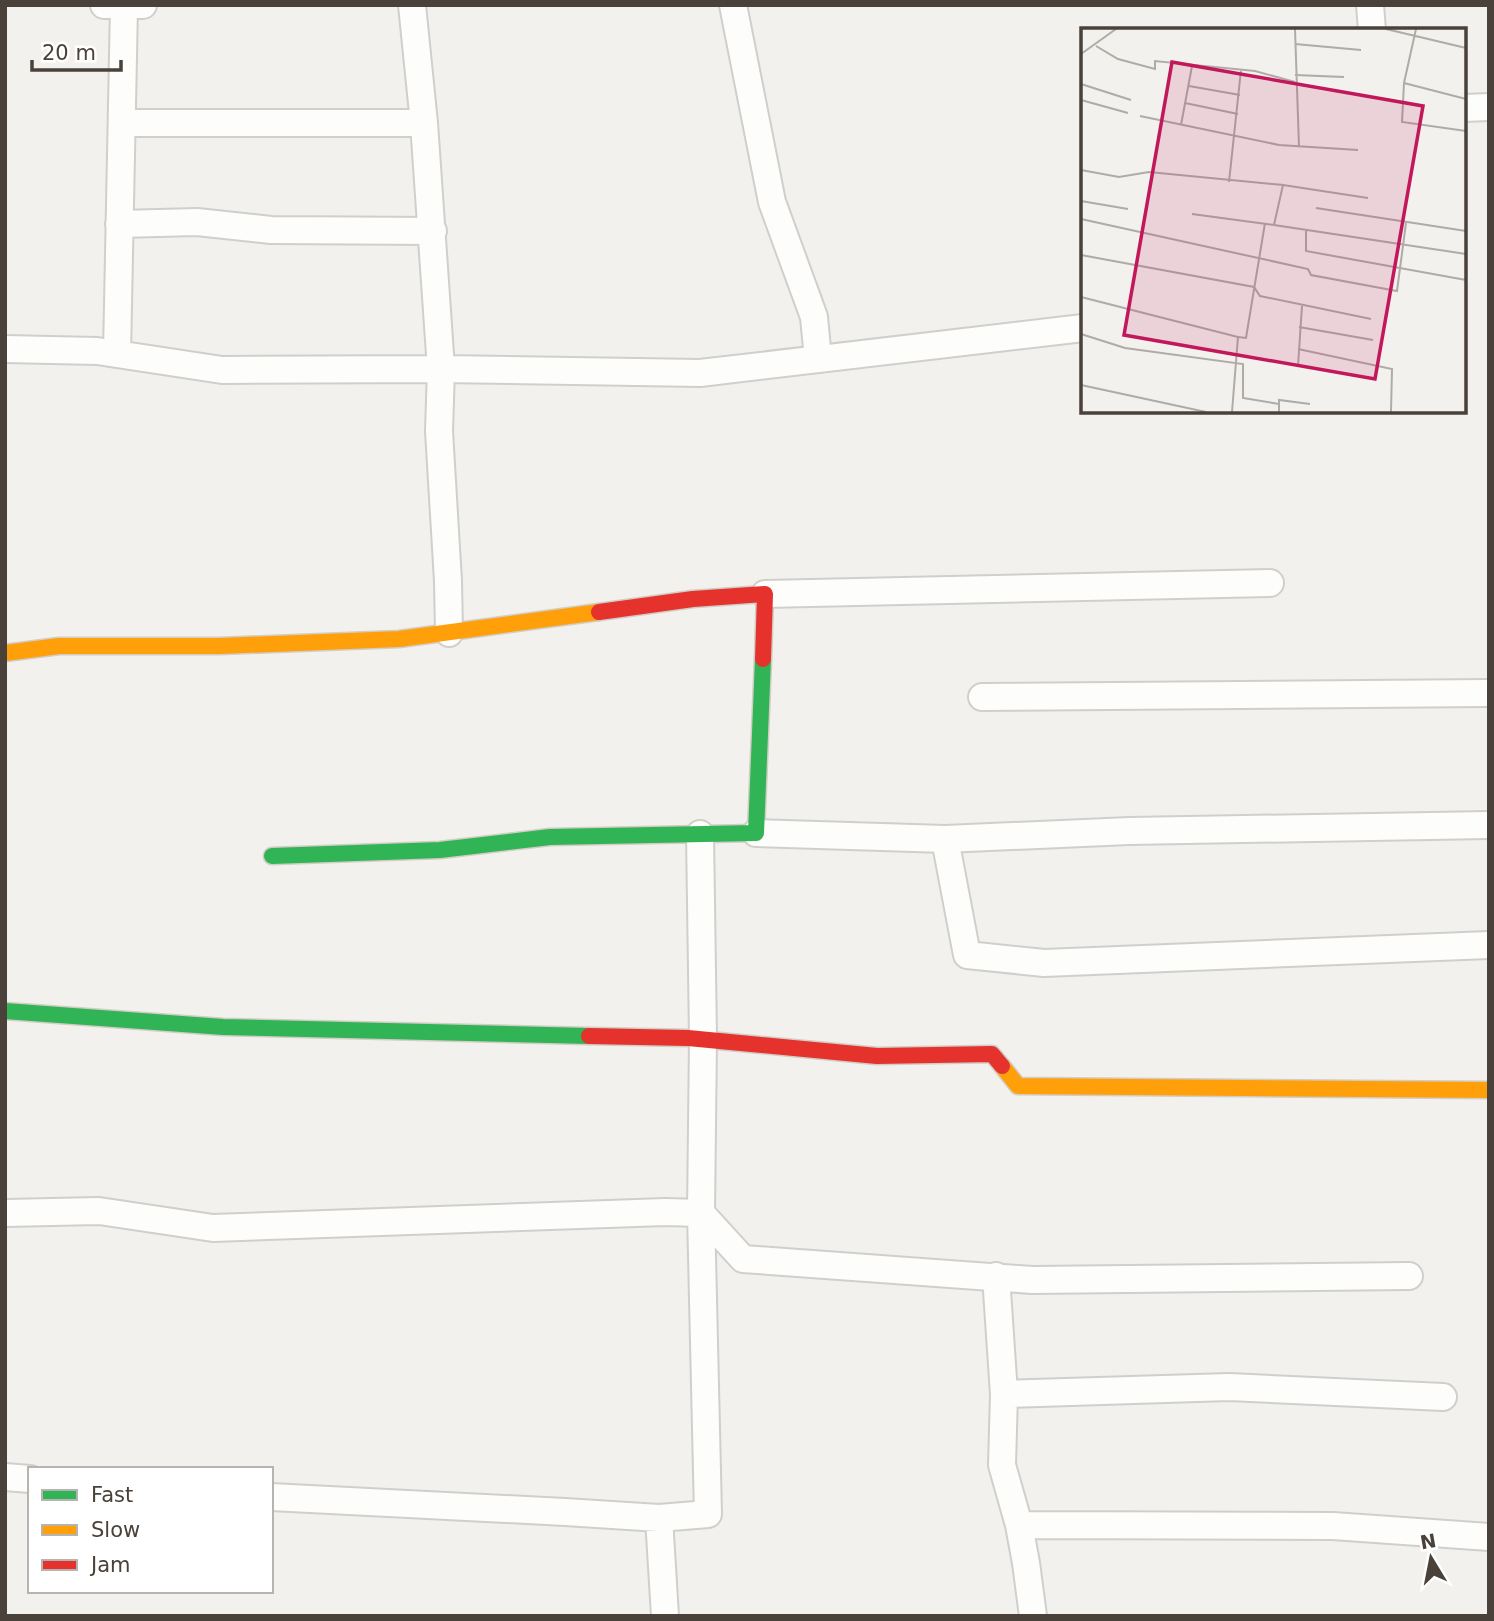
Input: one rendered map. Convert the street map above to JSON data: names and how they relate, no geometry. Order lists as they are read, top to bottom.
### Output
{
  "legend": ["Fast", "Slow", "Jam"],
  "scale_bar": "20 m",
  "north": "top"
}
